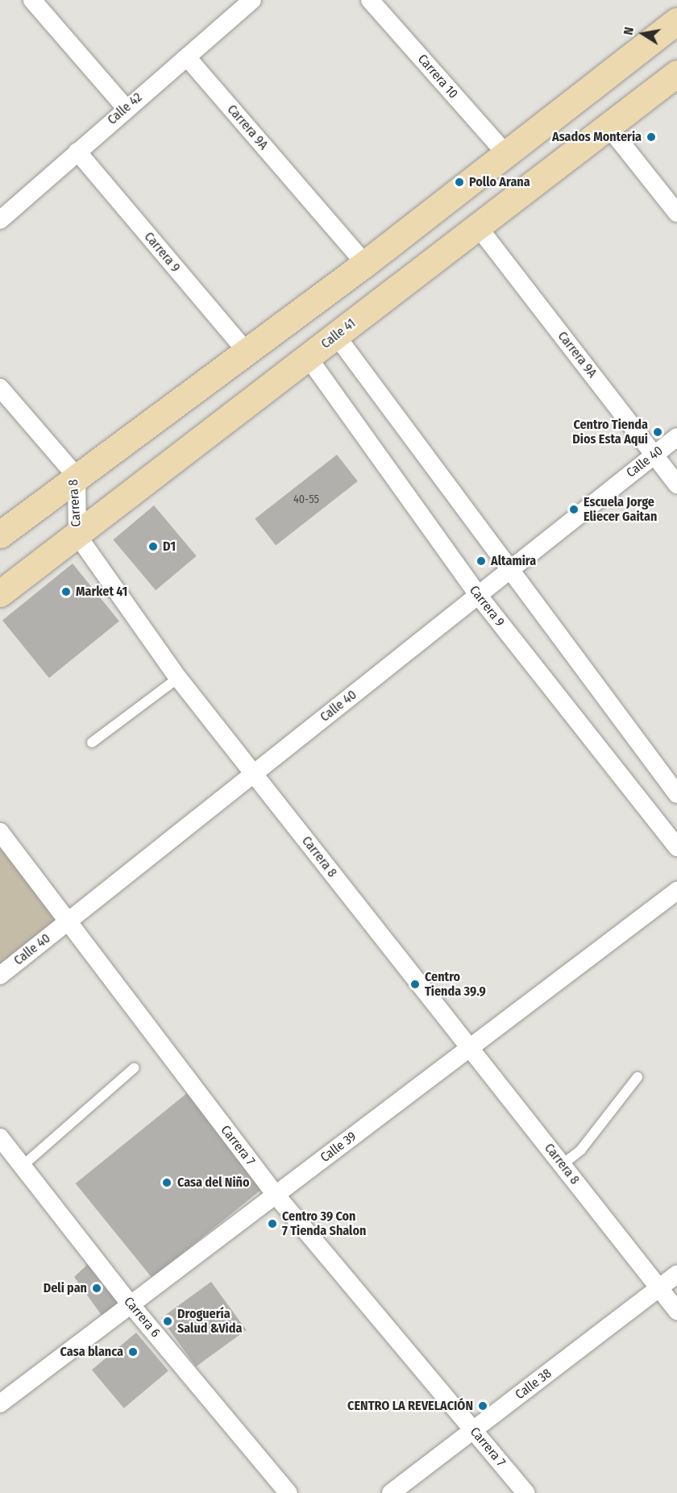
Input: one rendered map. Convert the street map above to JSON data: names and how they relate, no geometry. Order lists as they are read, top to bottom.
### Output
{
  "streets": {
    "main road": ["Calle 41"],
    "street": [
      "Carrera 10",
      "Calle 42",
      "Carrera 9A",
      "Carrera 9",
      "Calle 40",
      "Carrera 8",
      "Carrera 7",
      "Calle 39",
      "Carrera 6",
      "Calle 38"
    ]
  },
  "crossings": [
    ["Calle 42", "Carrera 9A"],
    ["Calle 42", "Carrera 9"],
    ["Carrera 9A", "Calle 41"],
    ["Carrera 9A", "Calle 40"],
    ["Carrera 9", "Calle 41"],
    ["Carrera 9", "Calle 40"],
    ["Calle 41", "Carrera 8"],
    ["Calle 40", "Carrera 8"],
    ["Calle 40", "Carrera 7"],
    ["Carrera 8", "Calle 39"],
    ["Carrera 8", "Calle 38"],
    ["Carrera 7", "Calle 39"],
    ["Carrera 7", "Calle 38"],
    ["Calle 39", "Carrera 6"]
  ],
  "places": [
    "Asados Monteria",
    "Pollo Arana",
    "Centro Tienda Dios Esta Aqui",
    "Escuela Jorge Eliecer Gaitan",
    "D1",
    "Altamira",
    "Market 41",
    "Centro Tienda 39.9",
    "Casa del Niño",
    "Centro 39 Con 7 Tienda Shalon",
    "Deli pan",
    "Droguería Salud &Vida",
    "Casa blanca",
    "CENTRO LA REVELACIÓN"
  ],
  "house_numbers": ["40-55"],
  "north": "left"
}
